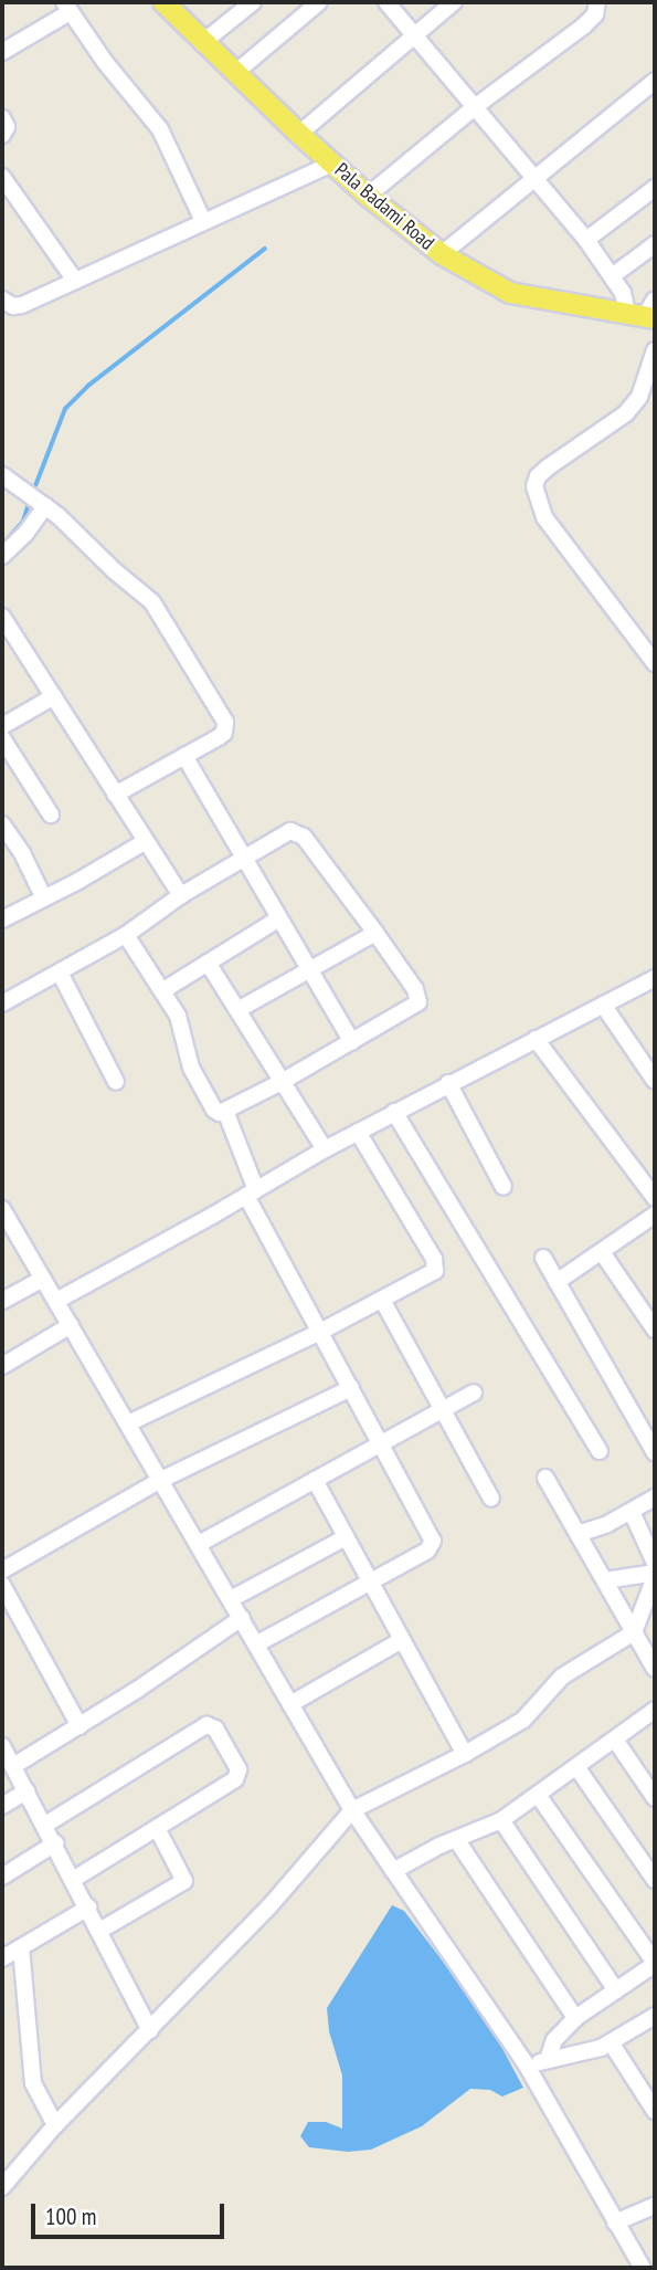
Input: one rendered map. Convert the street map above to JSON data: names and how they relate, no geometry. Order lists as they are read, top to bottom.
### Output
{
  "streets": {
    "main road": ["Pala Badami Road"]
  },
  "scale_bar": "100 m"
}
